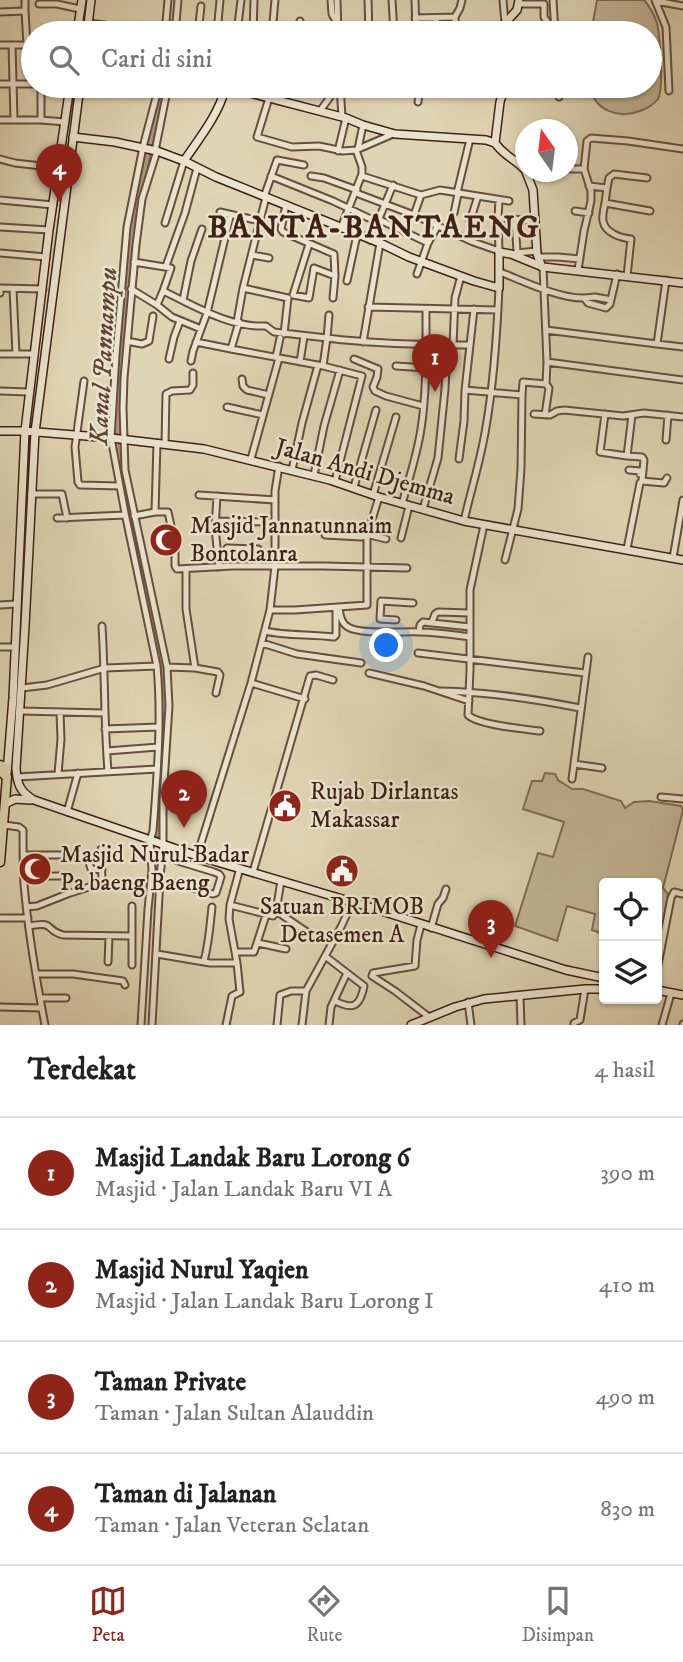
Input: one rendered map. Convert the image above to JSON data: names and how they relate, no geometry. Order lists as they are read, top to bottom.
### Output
{
  "streets": {
    "main road": ["Jalan Andi Djemma"]
  },
  "districts": ["BANTA-BANTAENG"],
  "water": ["Kanal Pannampu"],
  "places": {
    "mosque": ["Masjid Jannatunnaim Bontolanra", "Masjid Nurul Badar Pa baeng Baeng"],
    "public building": ["Rujab Dirlantas Makassar", "Satuan BRIMOB Detasemen A"]
  },
  "north": "top",
  "page": {
    "search": "Cari di sini",
    "pins": [
      "4",
      "1",
      "2",
      "3"
    ],
    "heading": ["Terdekat", "4 hasil"],
    "list": [
      {
        "mark": "1",
        "name": "Masjid Landak Baru Lorong 6",
        "note": "Masjid · Jalan Landak Baru VI A",
        "value": "390 m"
      },
      {
        "mark": "2",
        "name": "Masjid Nurul Yaqien",
        "note": "Masjid · Jalan Landak Baru Lorong I",
        "value": "410 m"
      },
      {
        "mark": "3",
        "name": "Taman Private",
        "note": "Taman · Jalan Sultan Alauddin",
        "value": "490 m"
      },
      {
        "mark": "4",
        "name": "Taman di Jalanan",
        "note": "Taman · Jalan Veteran Selatan",
        "value": "830 m"
      }
    ],
    "nav": ["Peta", "Rute", "Disimpan"]
  }
}
